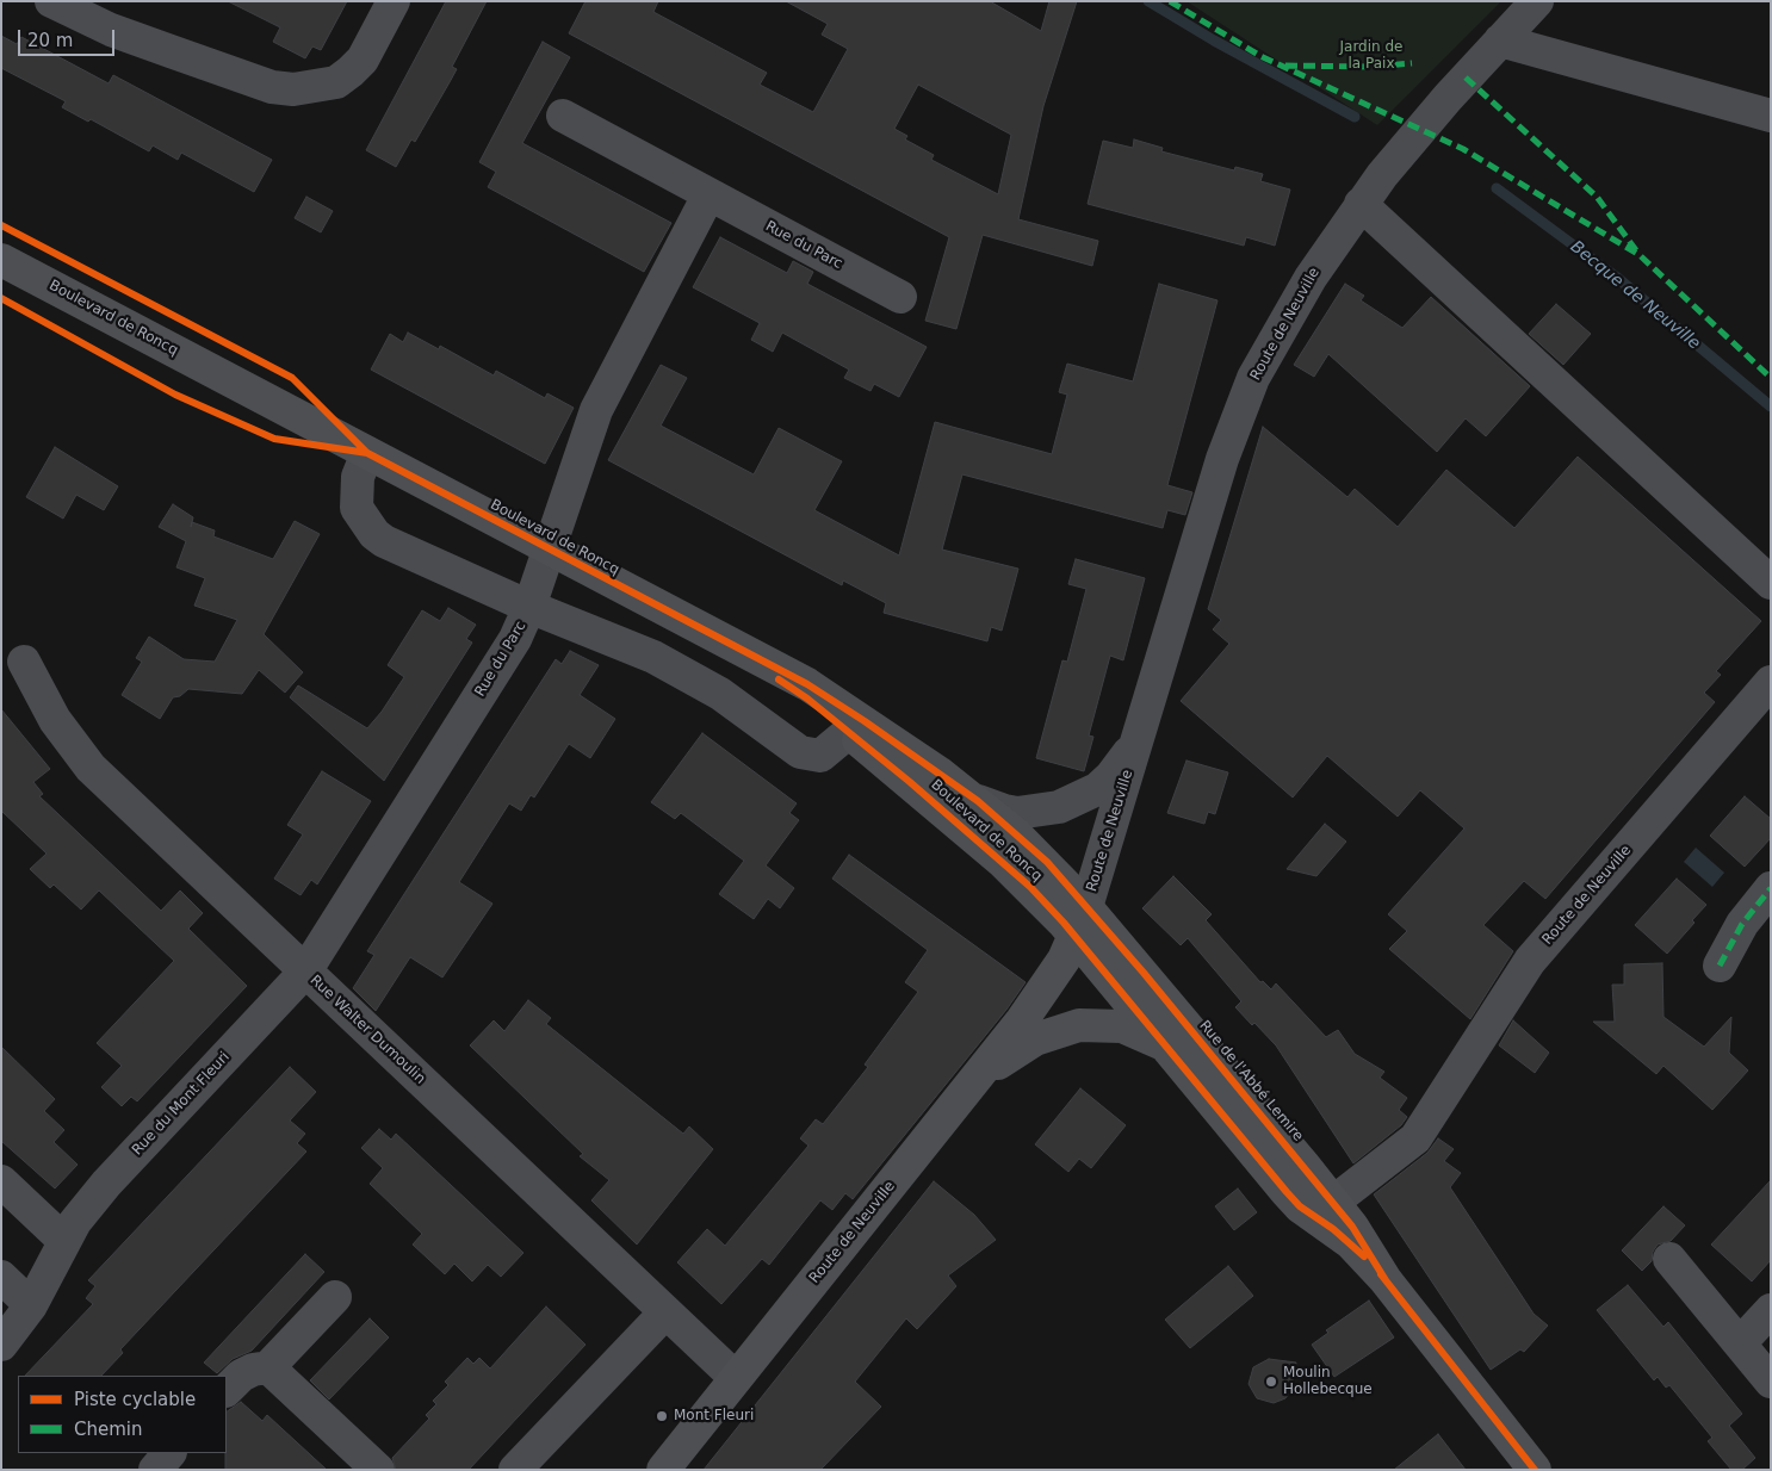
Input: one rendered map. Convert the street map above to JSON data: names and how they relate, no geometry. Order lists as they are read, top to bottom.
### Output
{
  "streets": {
    "main road": ["Boulevard de Roncq", "Route de Neuville", "Rue de l'Abbé Lemire"],
    "street": ["Rue du Parc", "Rue Walter Dumoulin", "Rue du Mont Fleuri"]
  },
  "crossings": [
    ["Rue du Parc", "Boulevard de Roncq"],
    ["Rue du Parc", "Rue Walter Dumoulin"],
    ["Rue du Parc", "Rue du Mont Fleuri"],
    ["Boulevard de Roncq", "Route de Neuville"],
    ["Boulevard de Roncq", "Rue de l'Abbé Lemire"],
    ["Route de Neuville", "Rue Walter Dumoulin"],
    ["Route de Neuville", "Rue de l'Abbé Lemire"],
    ["Rue Walter Dumoulin", "Rue du Mont Fleuri"]
  ],
  "water": ["Becque de Neuville"],
  "parks": ["Jardin de la Paix"],
  "places": ["Moulin Hollebecque", "Mont Fleuri"],
  "legend": ["Piste cyclable", "Chemin"],
  "scale_bar": "20 m"
}
